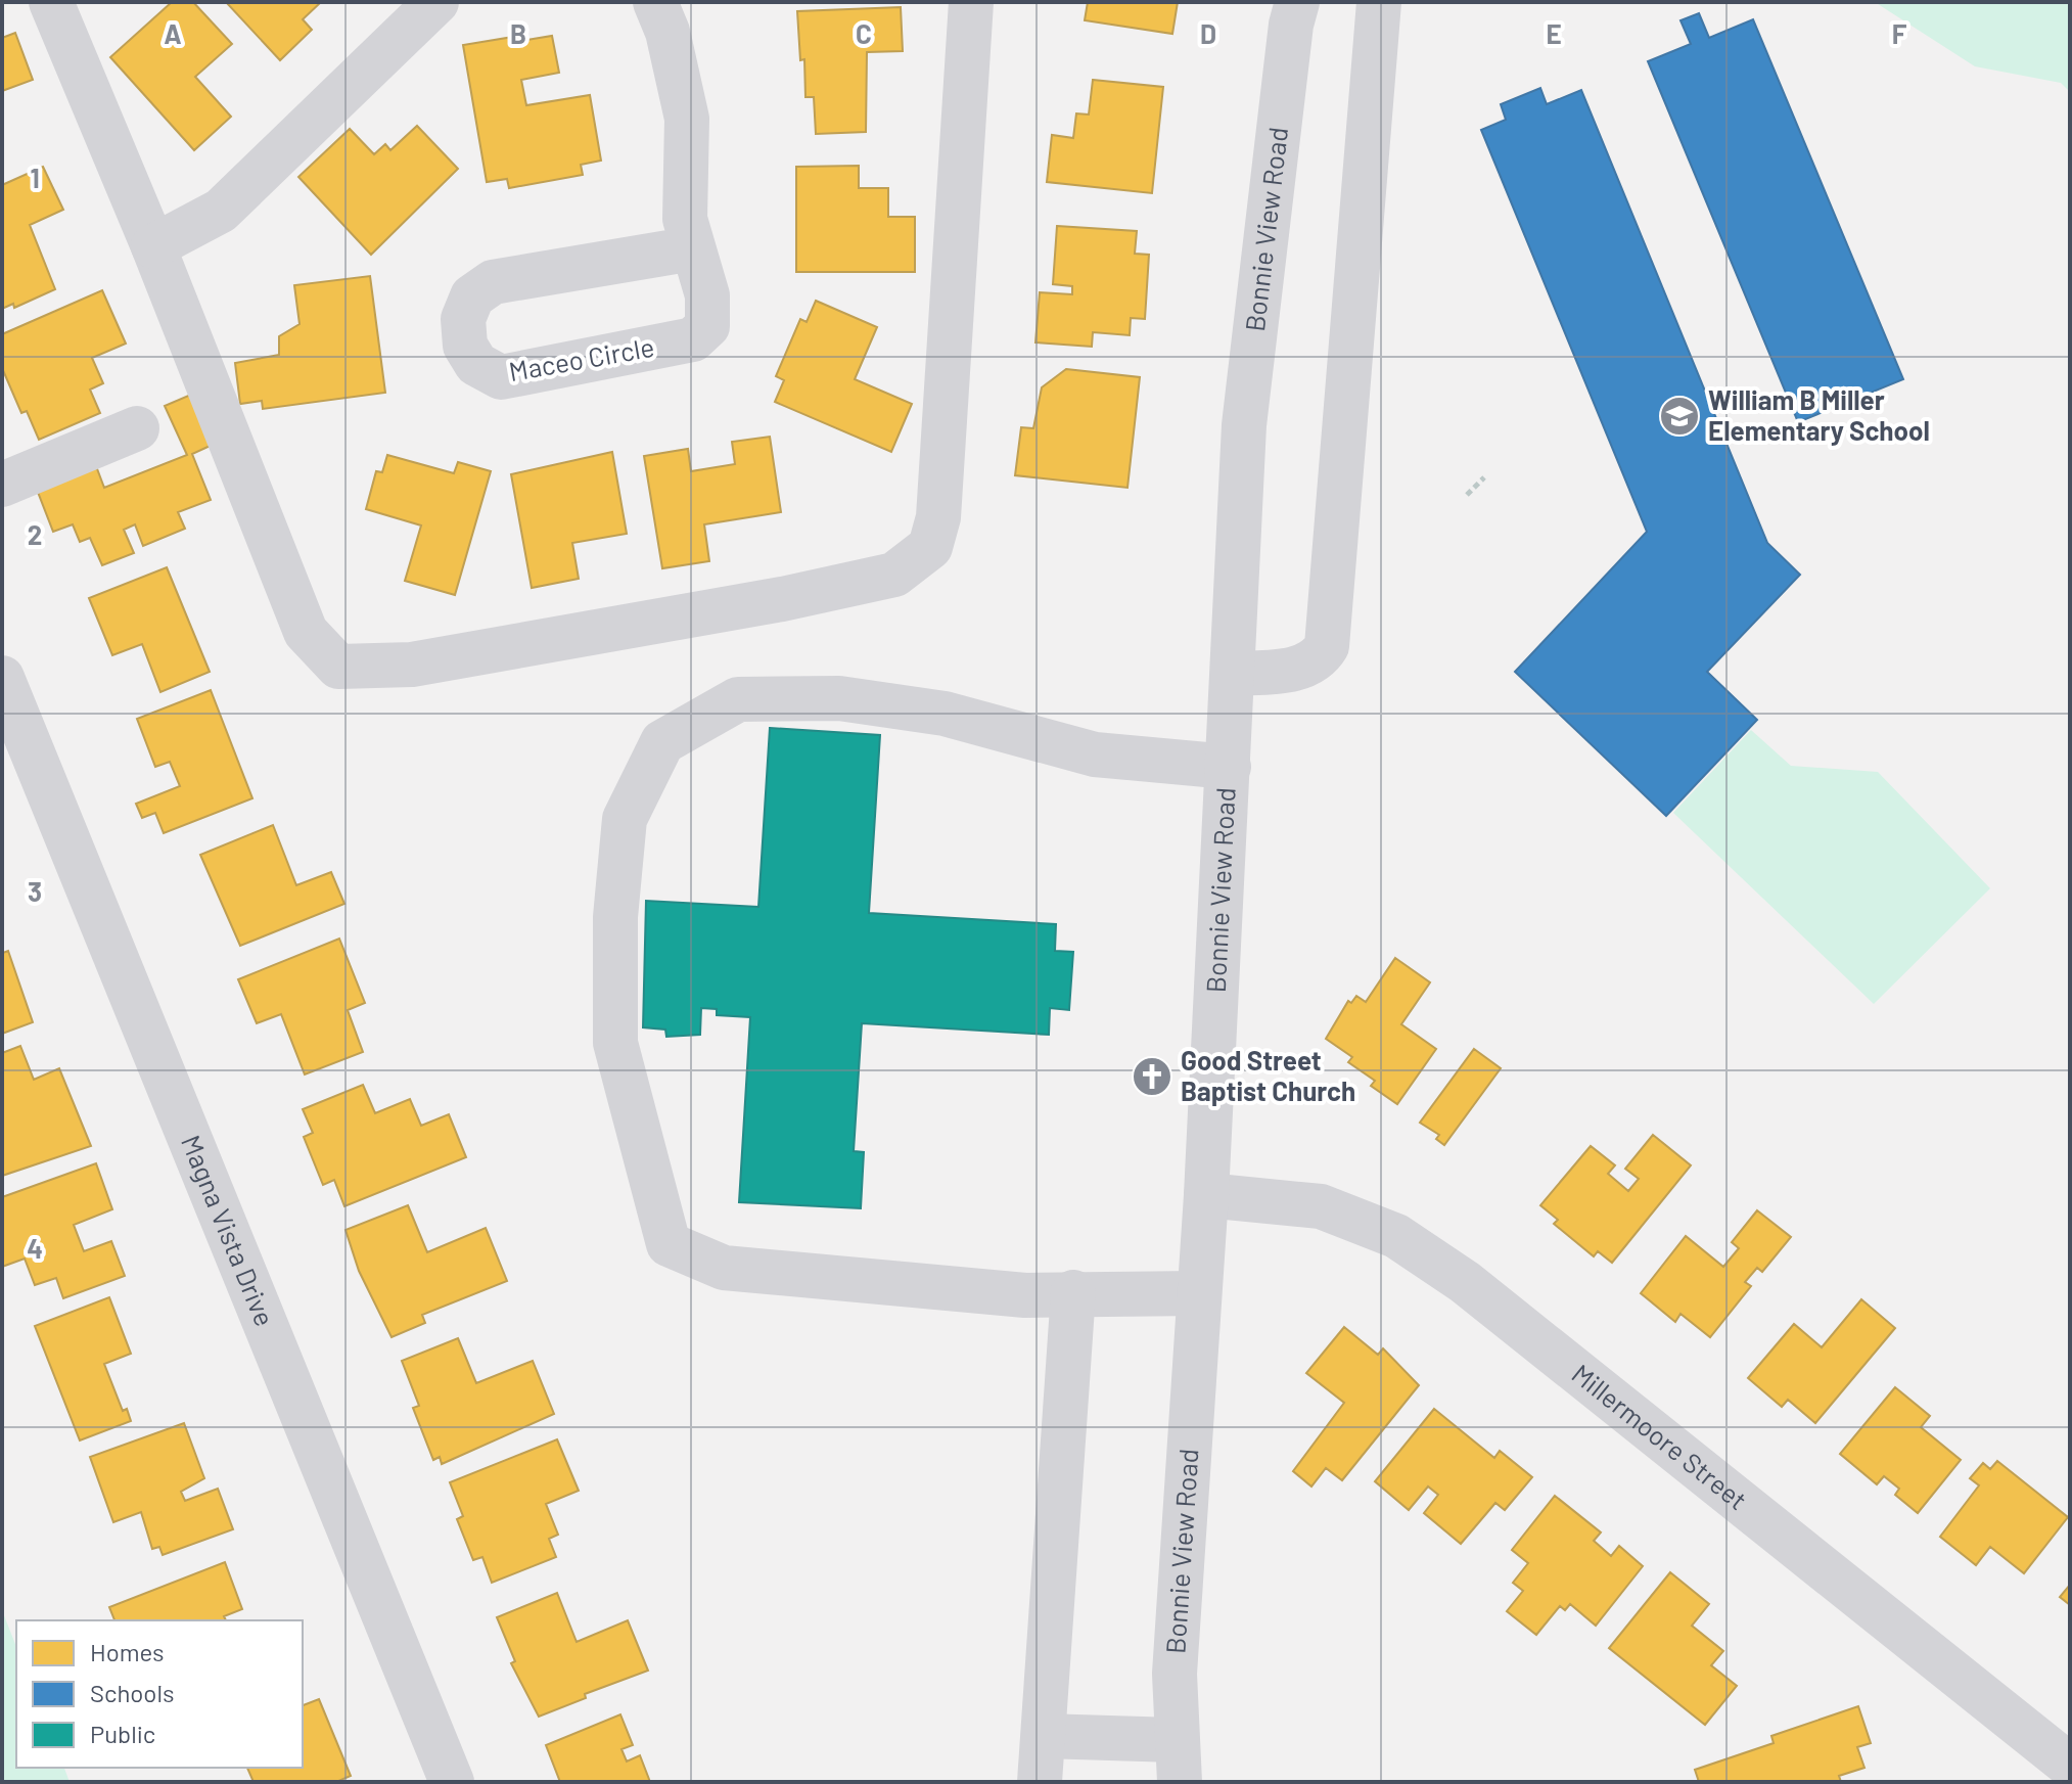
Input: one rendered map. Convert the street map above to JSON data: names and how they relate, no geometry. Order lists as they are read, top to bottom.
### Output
{
  "streets": {
    "street": [
      "Bonnie View Road",
      "Maceo Circle",
      "Magna Vista Drive",
      "Millermoore Street"
    ]
  },
  "crossings": [
    ["Bonnie View Road", "Millermoore Street"]
  ],
  "places": {
    "school or university": ["William B Miller Elementary School"],
    "church": ["Good Street Baptist Church"]
  },
  "legend": ["Homes", "Schools", "Public"],
  "grid": {
    "columns": [
      "A",
      "B",
      "C",
      "D",
      "E",
      "F"
    ],
    "rows": [
      "1",
      "2",
      "3",
      "4"
    ]
  }
}
